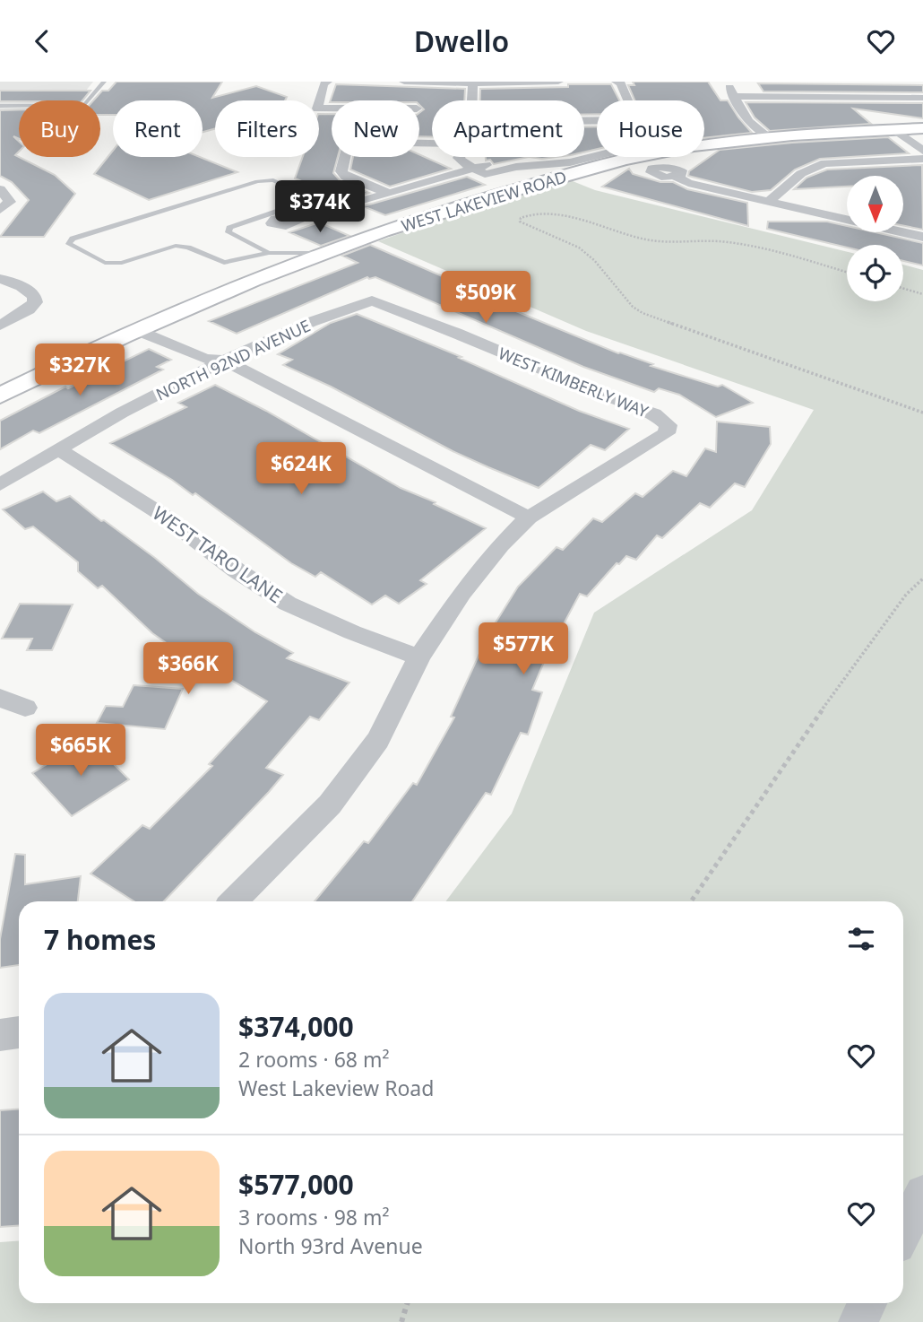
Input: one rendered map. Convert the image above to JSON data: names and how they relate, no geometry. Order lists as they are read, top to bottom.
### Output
{
  "streets": {
    "street": [
      "WEST LAKEVIEW ROAD",
      "NORTH 92ND AVENUE",
      "WEST KIMBERLY WAY",
      "WEST TARO LANE"
    ]
  },
  "crossings": [
    ["NORTH 92ND AVENUE", "WEST KIMBERLY WAY"],
    ["NORTH 92ND AVENUE", "WEST TARO LANE"]
  ],
  "north": "bottom",
  "page": {
    "header": "Dwello",
    "chip": [
      "Buy",
      "Rent",
      "Filters",
      "New",
      "Apartment",
      "House"
    ],
    "price": [
      "$374K",
      "$509K",
      "$327K",
      "$624K",
      "$577K",
      "$366K",
      "$665K"
    ],
    "heading": "7 homes",
    "list": [
      {
        "name": "$374,000",
        "note": "2 rooms · 68 m² · West Lakeview Road"
      },
      {
        "name": "$577,000",
        "note": "3 rooms · 98 m² · North 93rd Avenue"
      }
    ]
  }
}
